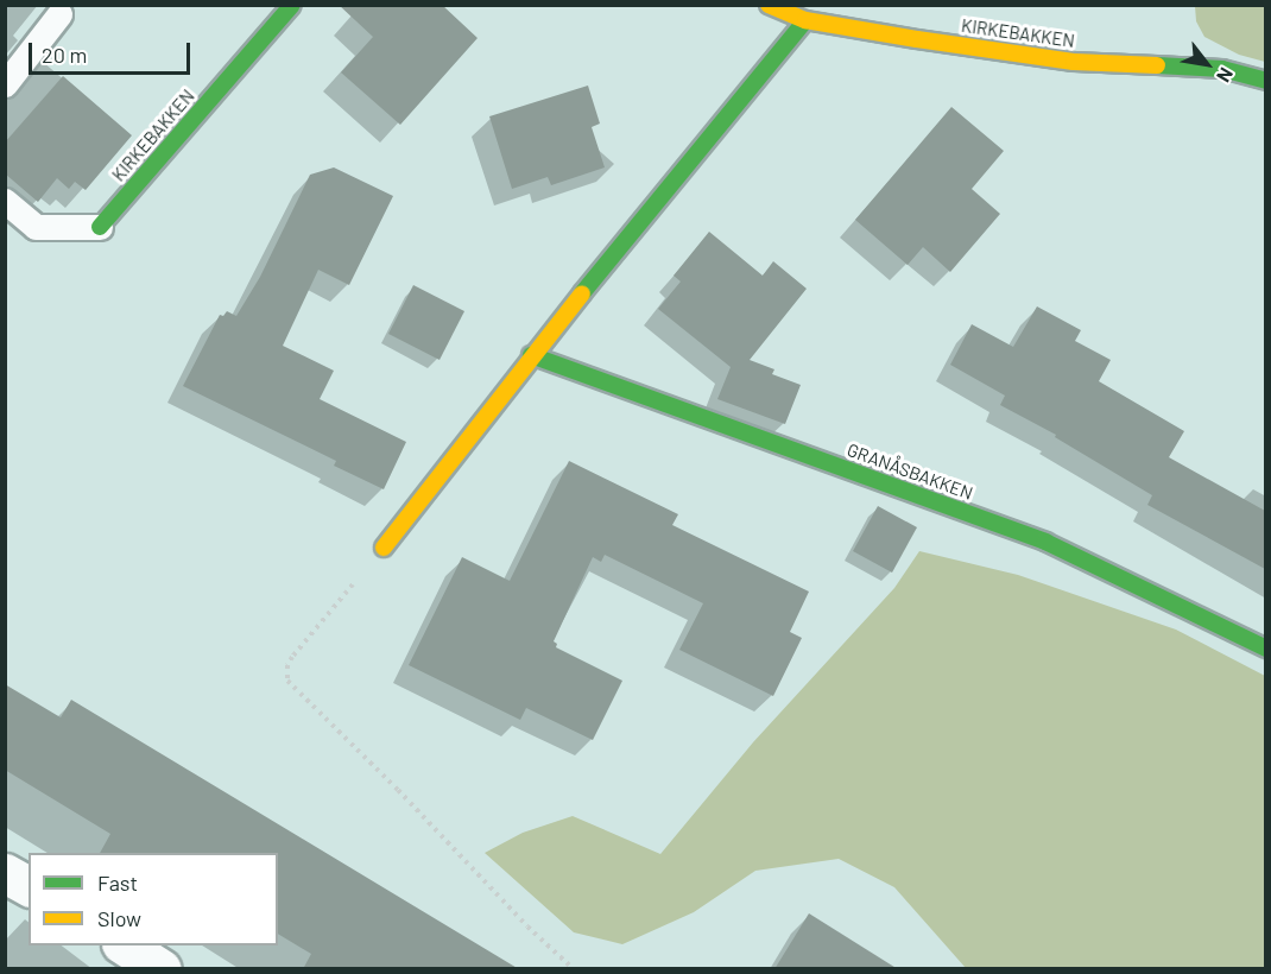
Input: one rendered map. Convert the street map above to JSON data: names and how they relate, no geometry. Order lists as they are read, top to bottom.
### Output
{
  "streets": {
    "street": ["KIRKEBAKKEN", "GRANÅSBAKKEN"]
  },
  "legend": ["Fast", "Slow"],
  "scale_bar": "20 m",
  "north": "bottom right"
}
